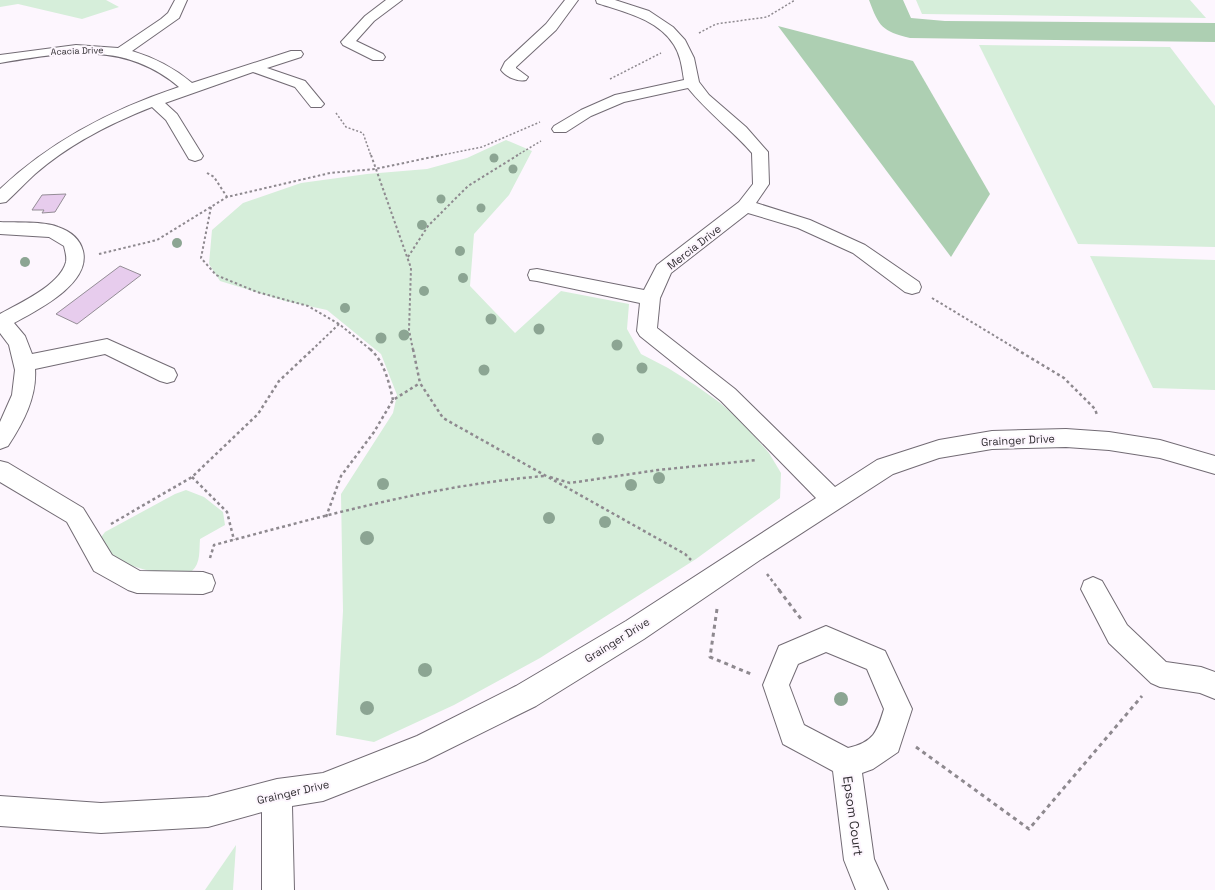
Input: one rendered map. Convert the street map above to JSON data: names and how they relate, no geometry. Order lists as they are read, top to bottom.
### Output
{
  "streets": {
    "street": [
      "Acacia Drive",
      "Mercia Drive",
      "Grainger Drive",
      "Epsom Court"
    ]
  },
  "crossings": [
    ["Mercia Drive", "Grainger Drive"]
  ]
}
